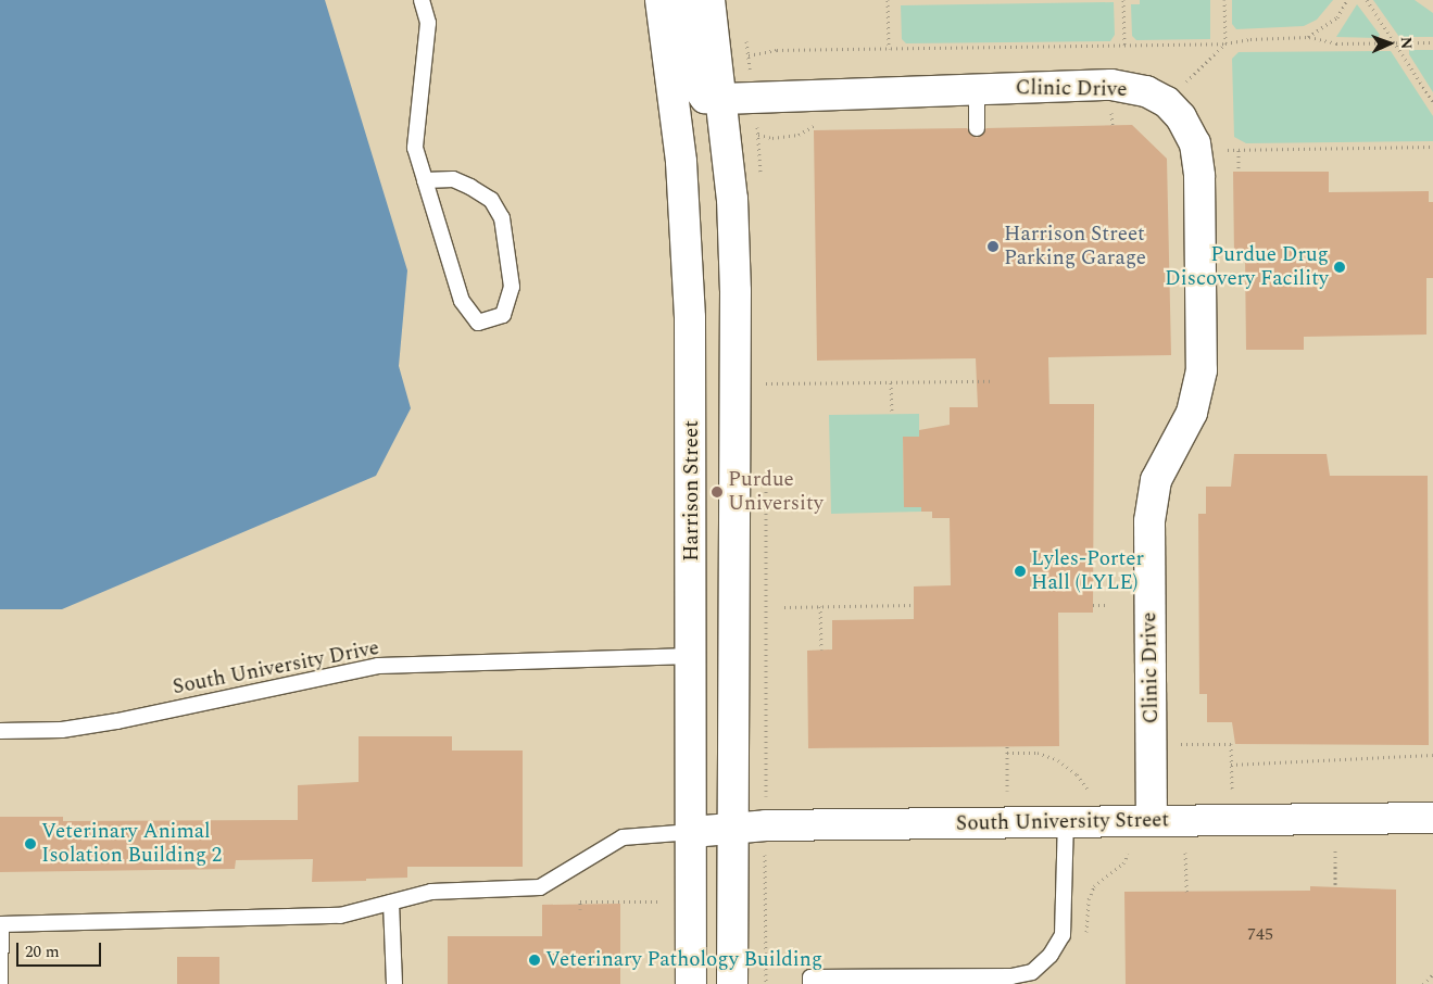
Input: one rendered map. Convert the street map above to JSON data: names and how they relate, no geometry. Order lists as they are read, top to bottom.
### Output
{
  "streets": {
    "main road": ["Clinic Drive", "Harrison Street", "South University Street"],
    "lane": ["South University Drive"]
  },
  "crossings": [
    ["Clinic Drive", "Harrison Street"],
    ["Clinic Drive", "South University Street"],
    ["Harrison Street", "South University Drive"],
    ["Harrison Street", "South University Street"]
  ],
  "places": [
    "Harrison Street Parking Garage",
    "Purdue Drug Discovery Facility",
    "Purdue University",
    "Lyles-Porter Hall (LYLE)",
    "Veterinary Animal Isolation Building 2",
    "Veterinary Pathology Building"
  ],
  "house_numbers": ["745"],
  "scale_bar": "20 m",
  "north": "right"
}
